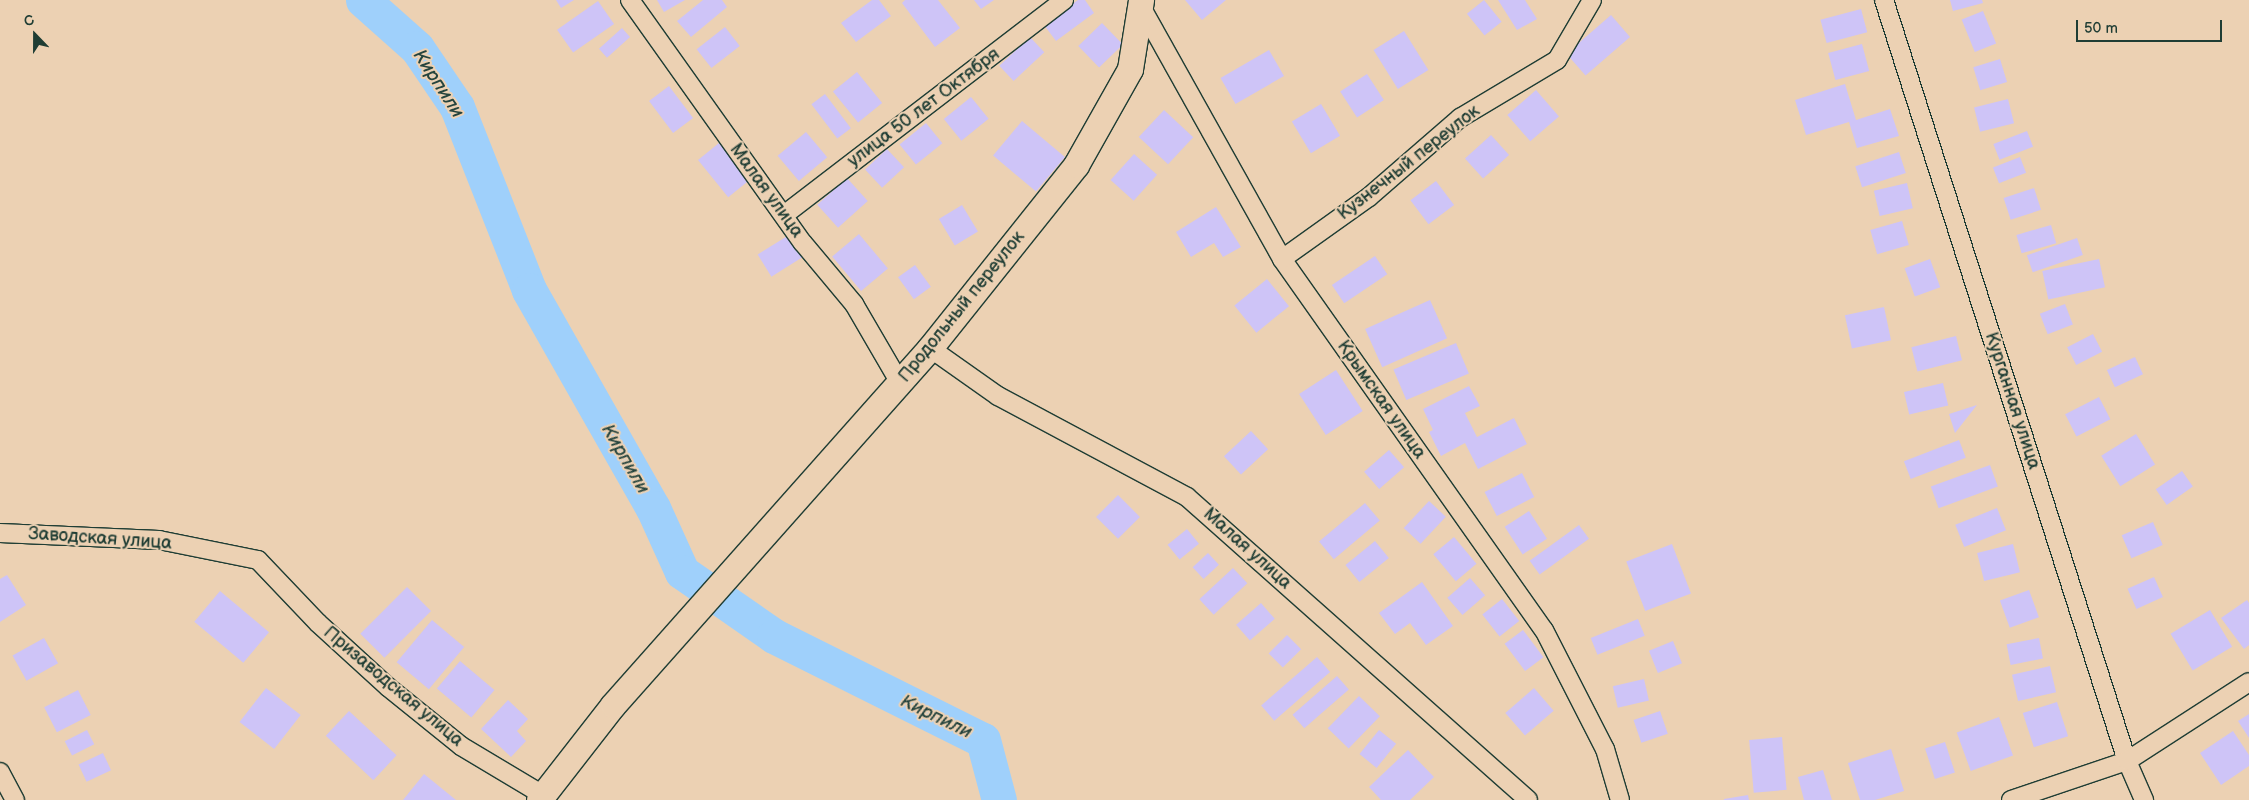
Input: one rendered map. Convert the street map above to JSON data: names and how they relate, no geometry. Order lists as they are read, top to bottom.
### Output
{
  "streets": {
    "street": [
      "улица 50 лет Октября",
      "Кузнечный переулок",
      "Малая улица",
      "Продольный переулок",
      "Крымская улица",
      "Курганная улица",
      "Заводская улица",
      "Призаводская улица"
    ]
  },
  "crossings": [
    ["улица 50 лет Октября", "Малая улица"],
    ["Кузнечный переулок", "Крымская улица"],
    ["Малая улица", "Продольный переулок"],
    ["Продольный переулок", "Крымская улица"],
    ["Продольный переулок", "Призаводская улица"],
    ["Заводская улица", "Призаводская улица"]
  ],
  "water": ["Кирпили"],
  "scale_bar": "50 m",
  "north": "top"
}
